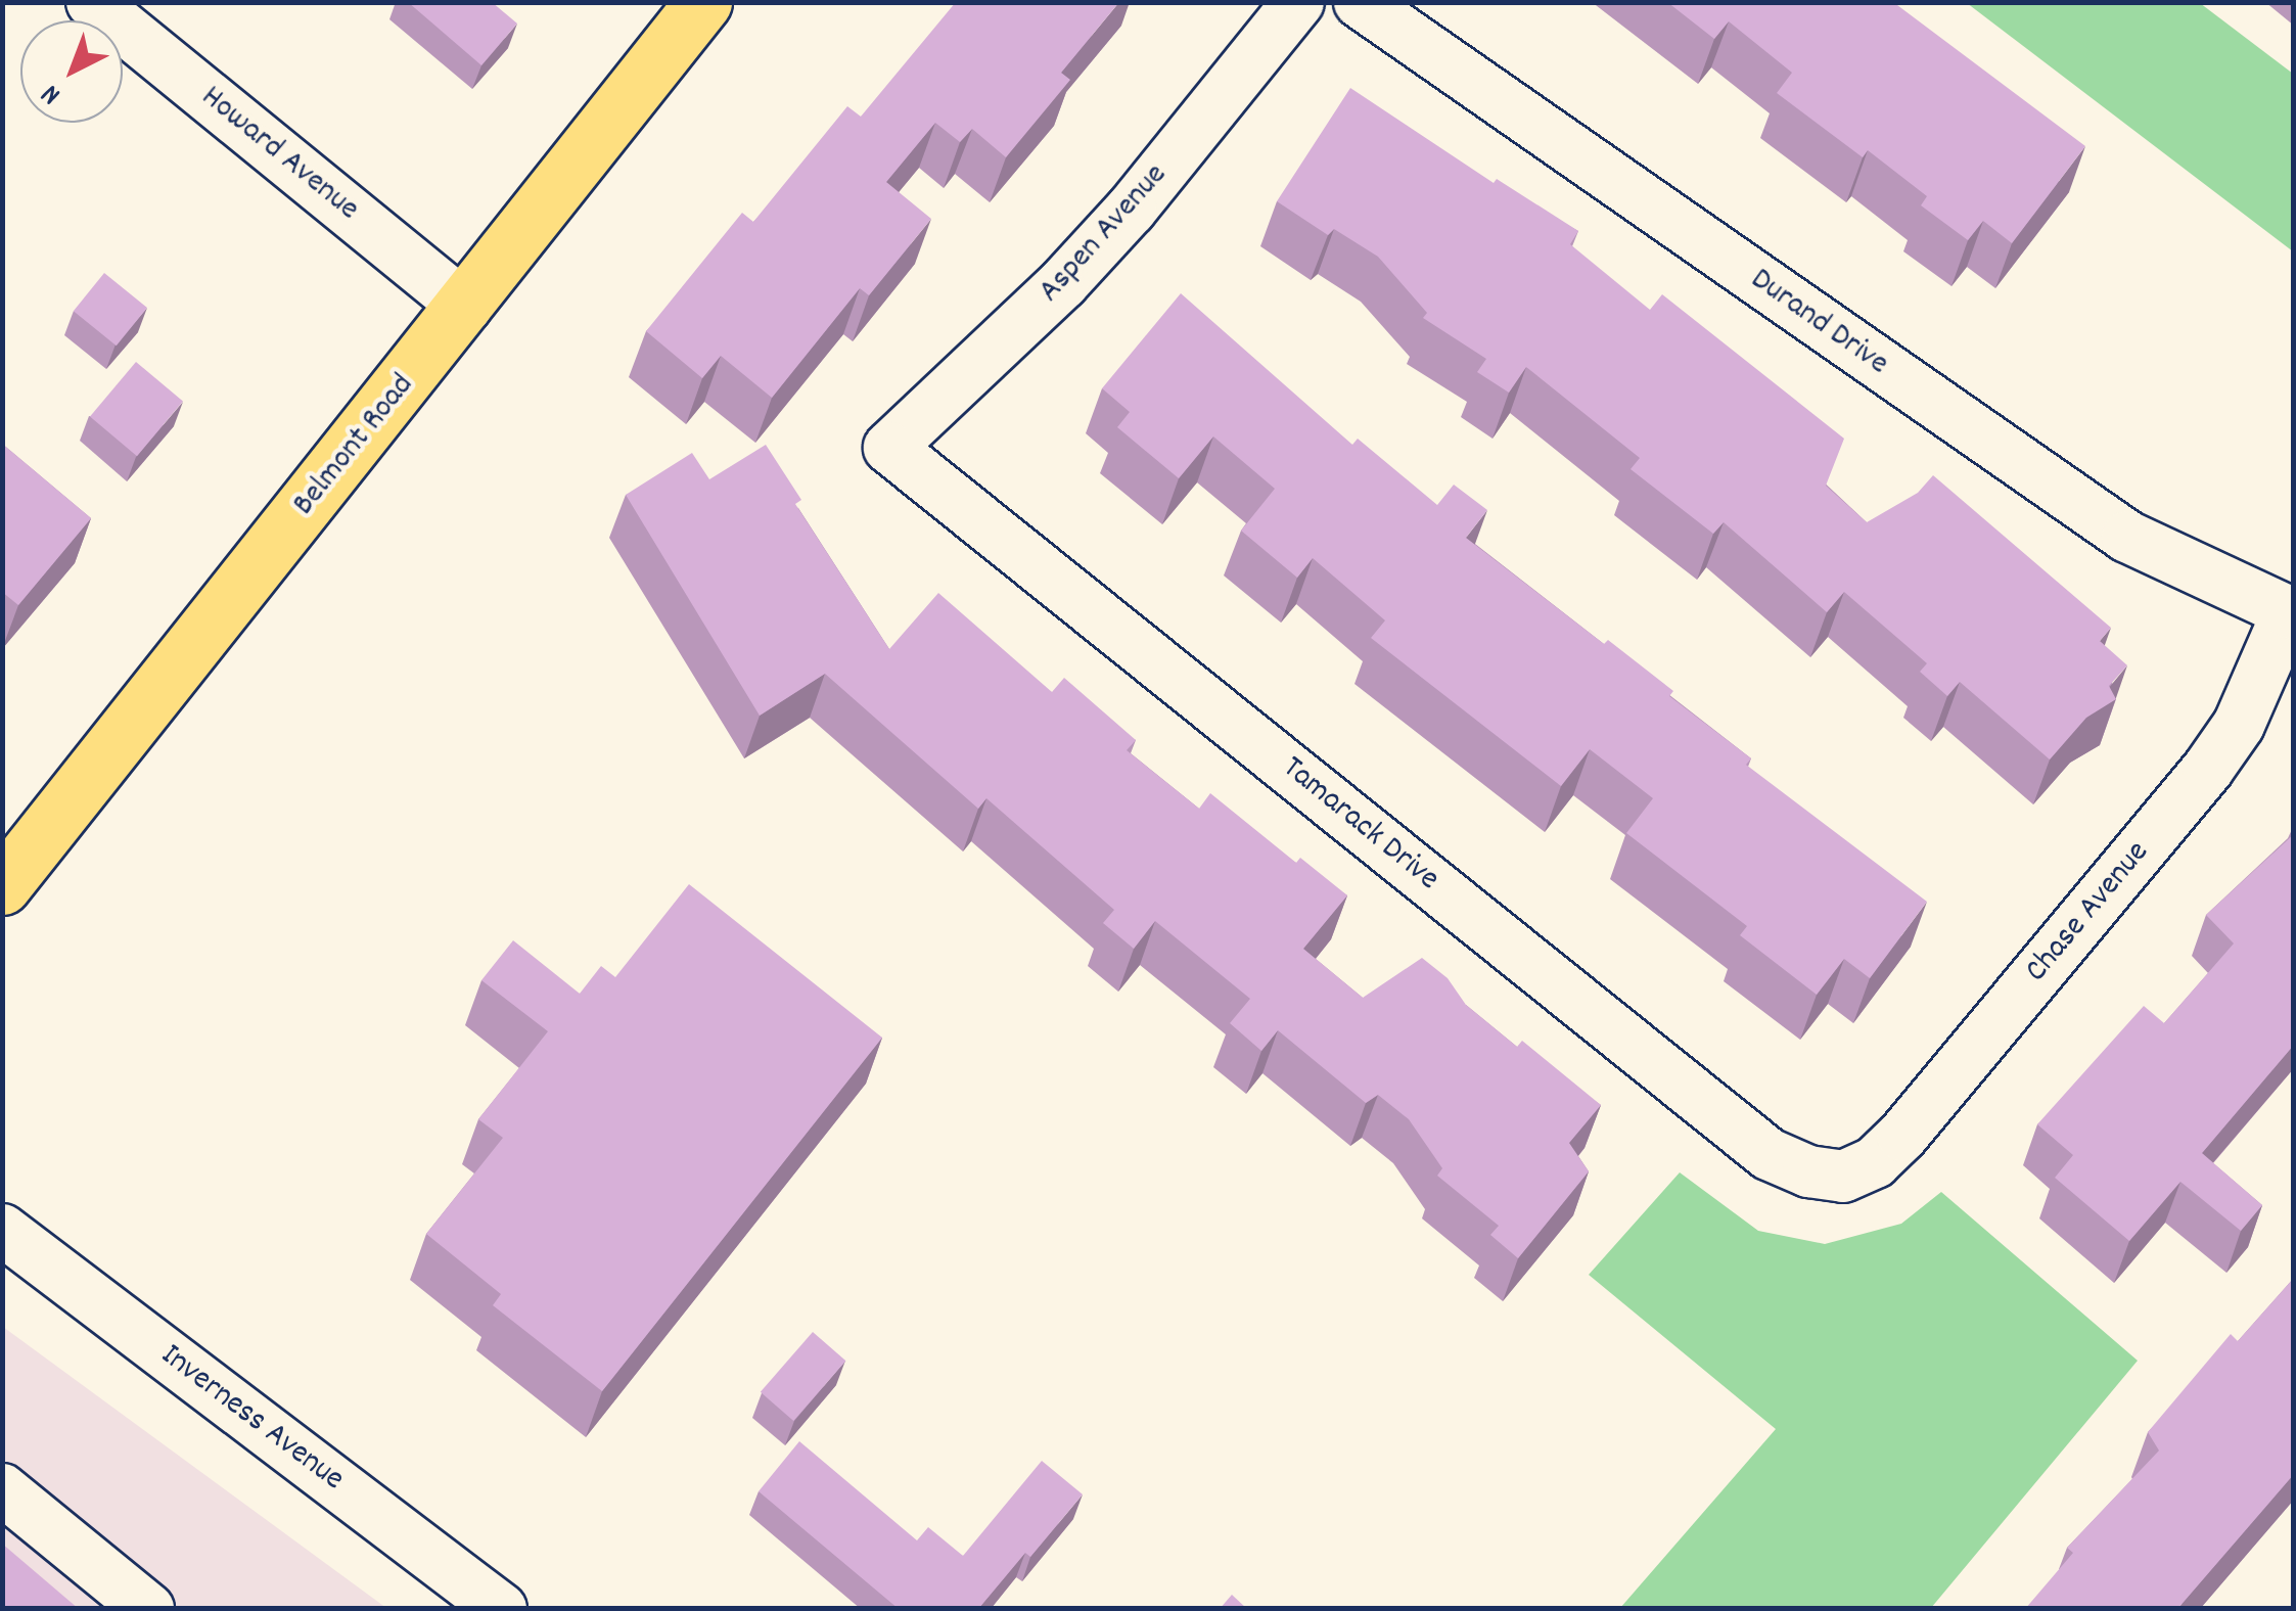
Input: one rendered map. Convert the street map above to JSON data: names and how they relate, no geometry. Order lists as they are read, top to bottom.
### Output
{
  "streets": {
    "main road": ["Belmont Road"],
    "street": [
      "Howard Avenue",
      "Aspen Avenue",
      "Durand Drive",
      "Tamarack Drive",
      "Chase Avenue",
      "Inverness Avenue"
    ]
  },
  "crossings": [
    ["Howard Avenue", "Belmont Road"],
    ["Aspen Avenue", "Tamarack Drive"],
    ["Durand Drive", "Chase Avenue"],
    ["Tamarack Drive", "Chase Avenue"]
  ],
  "north": "bottom left"
}
